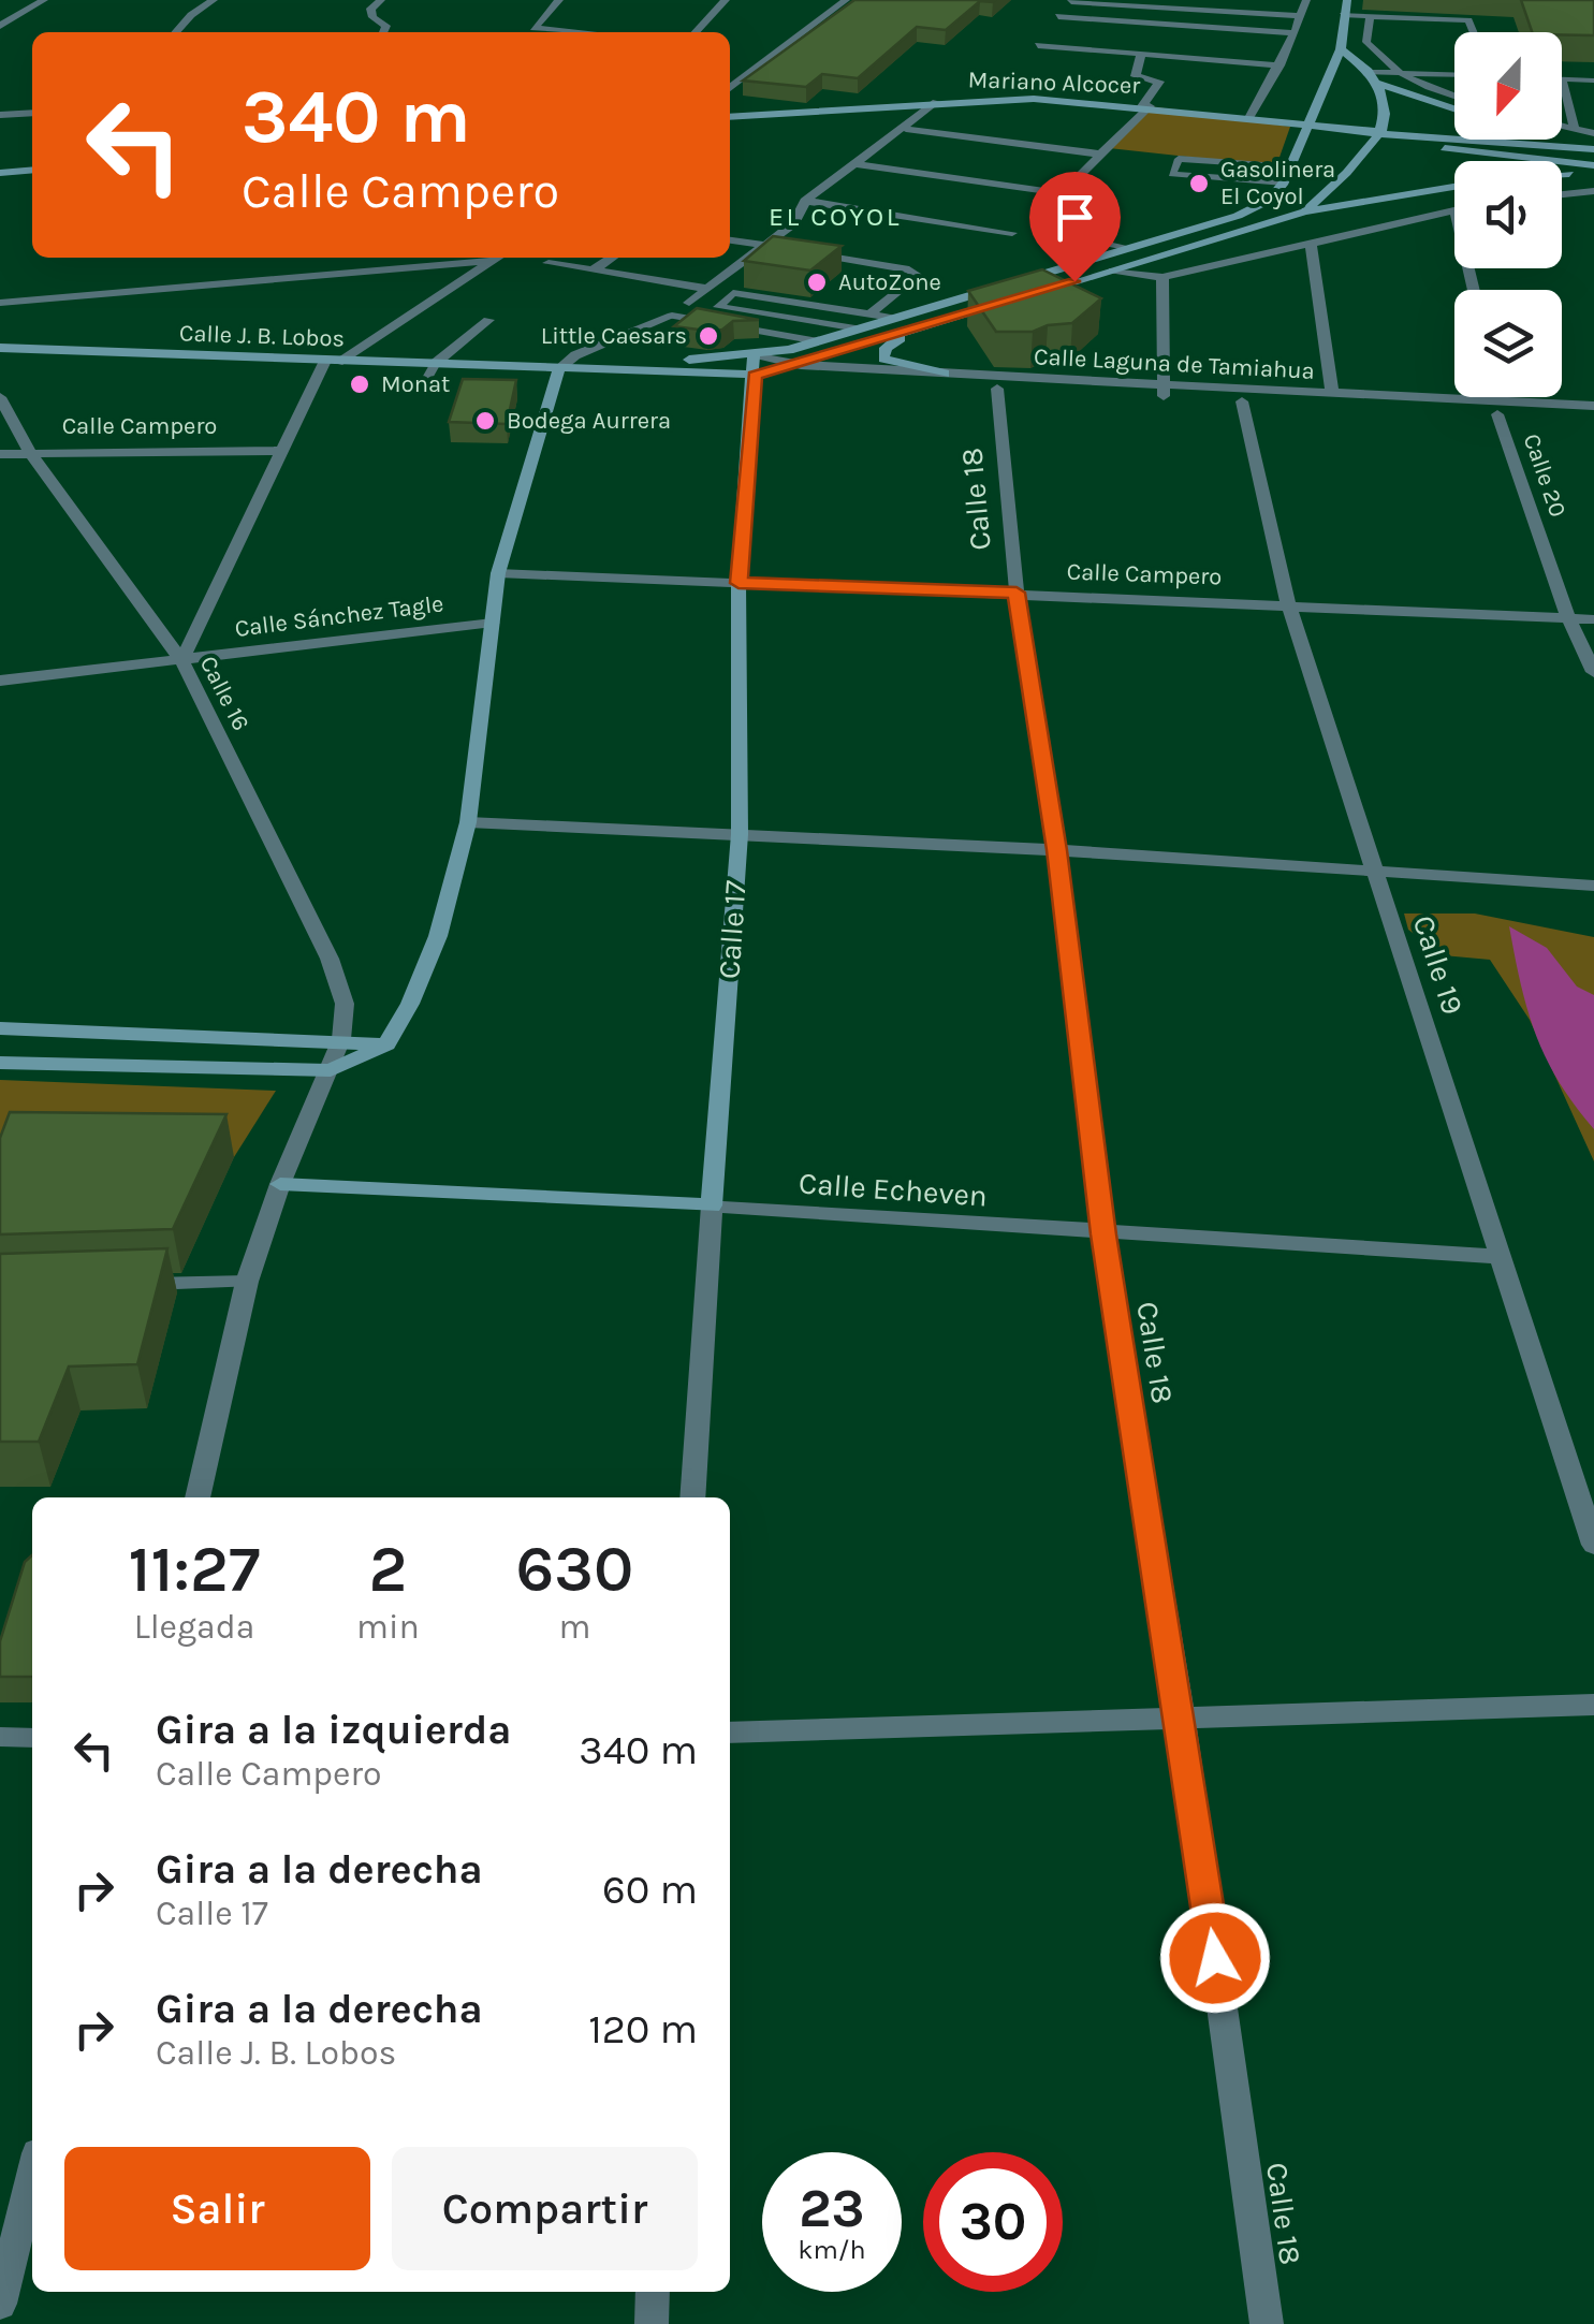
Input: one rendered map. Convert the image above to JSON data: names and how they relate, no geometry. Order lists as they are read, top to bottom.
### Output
{
  "streets": {
    "main road": [
      "Mariano Alcocer",
      "Calle J. B. Lobos",
      "Calle 17",
      "Calle Echeven"
    ],
    "street": [
      "Calle Laguna de Tamiahua",
      "Calle Campero",
      "Calle 20",
      "Calle 18",
      "Calle Sánchez Tagle",
      "Calle 16",
      "Calle 19"
    ]
  },
  "crossings": [
    ["Calle J. B. Lobos", "Calle Laguna de Tamiahua"],
    ["Calle J. B. Lobos", "Calle 17"],
    ["Calle Laguna de Tamiahua", "Calle 20"],
    ["Calle Laguna de Tamiahua", "Calle 18"],
    ["Calle Laguna de Tamiahua", "Calle 17"],
    ["Calle Laguna de Tamiahua", "Calle 19"],
    ["Calle Campero", "Calle 20"],
    ["Calle Campero", "Calle 18"],
    ["Calle Campero", "Calle 16"],
    ["Calle Campero", "Calle 17"],
    ["Calle Campero", "Calle 19"],
    ["Calle 18", "Calle Echeven"],
    ["Calle Sánchez Tagle", "Calle 16"],
    ["Calle 17", "Calle Echeven"],
    ["Calle 19", "Calle Echeven"]
  ],
  "districts": ["EL COYOL"],
  "places": [
    "Gasolinera El Coyol",
    "AutoZone",
    "Little Caesars",
    "Monat",
    "Bodega Aurrera"
  ],
  "north": "bottom",
  "page": {
    "turn": ["340 m", "Calle Campero"],
    "eta": [
      "11:27",
      "Llegada",
      "2",
      "min",
      "630",
      "m"
    ],
    "list": [
      {
        "name": "Gira a la izquierda",
        "note": "Calle Campero",
        "value": "340 m"
      },
      {
        "name": "Gira a la derecha",
        "note": "Calle 17",
        "value": "60 m"
      },
      {
        "name": "Gira a la derecha",
        "note": "Calle J. B. Lobos",
        "value": "120 m"
      }
    ],
    "buttons": ["Salir", "Compartir"],
    "speed": "23 km/h",
    "limit": "30"
  }
}
